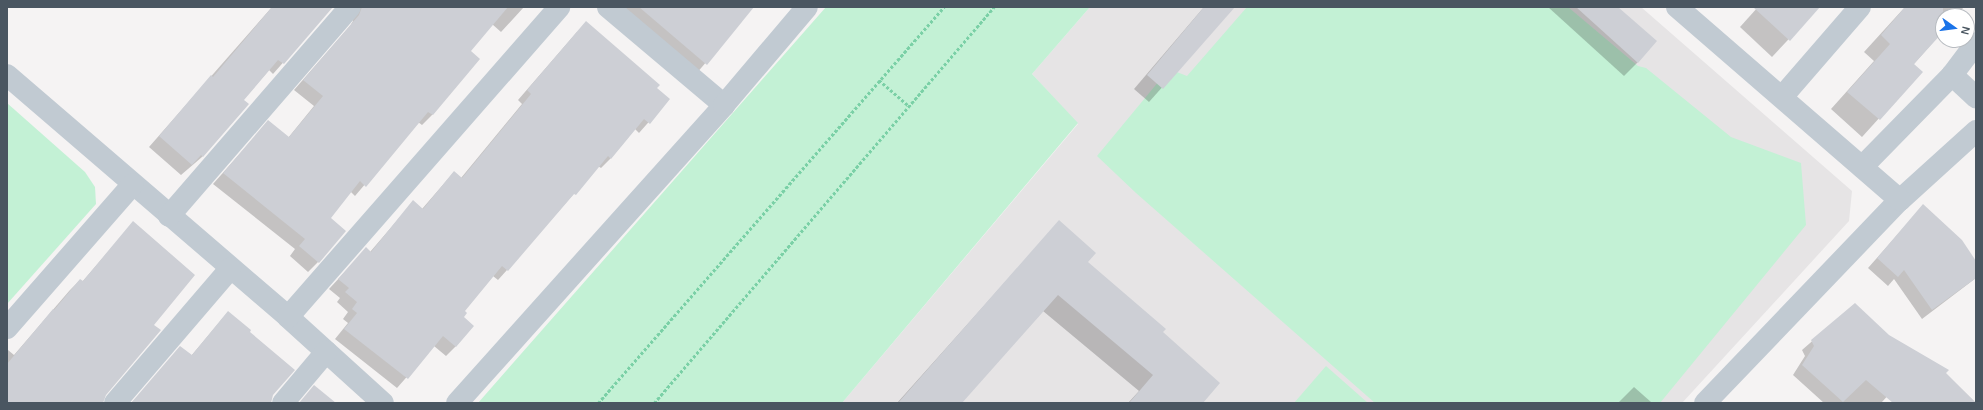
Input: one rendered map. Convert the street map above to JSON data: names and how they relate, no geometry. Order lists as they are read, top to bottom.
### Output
{
  "north": "right"
}
